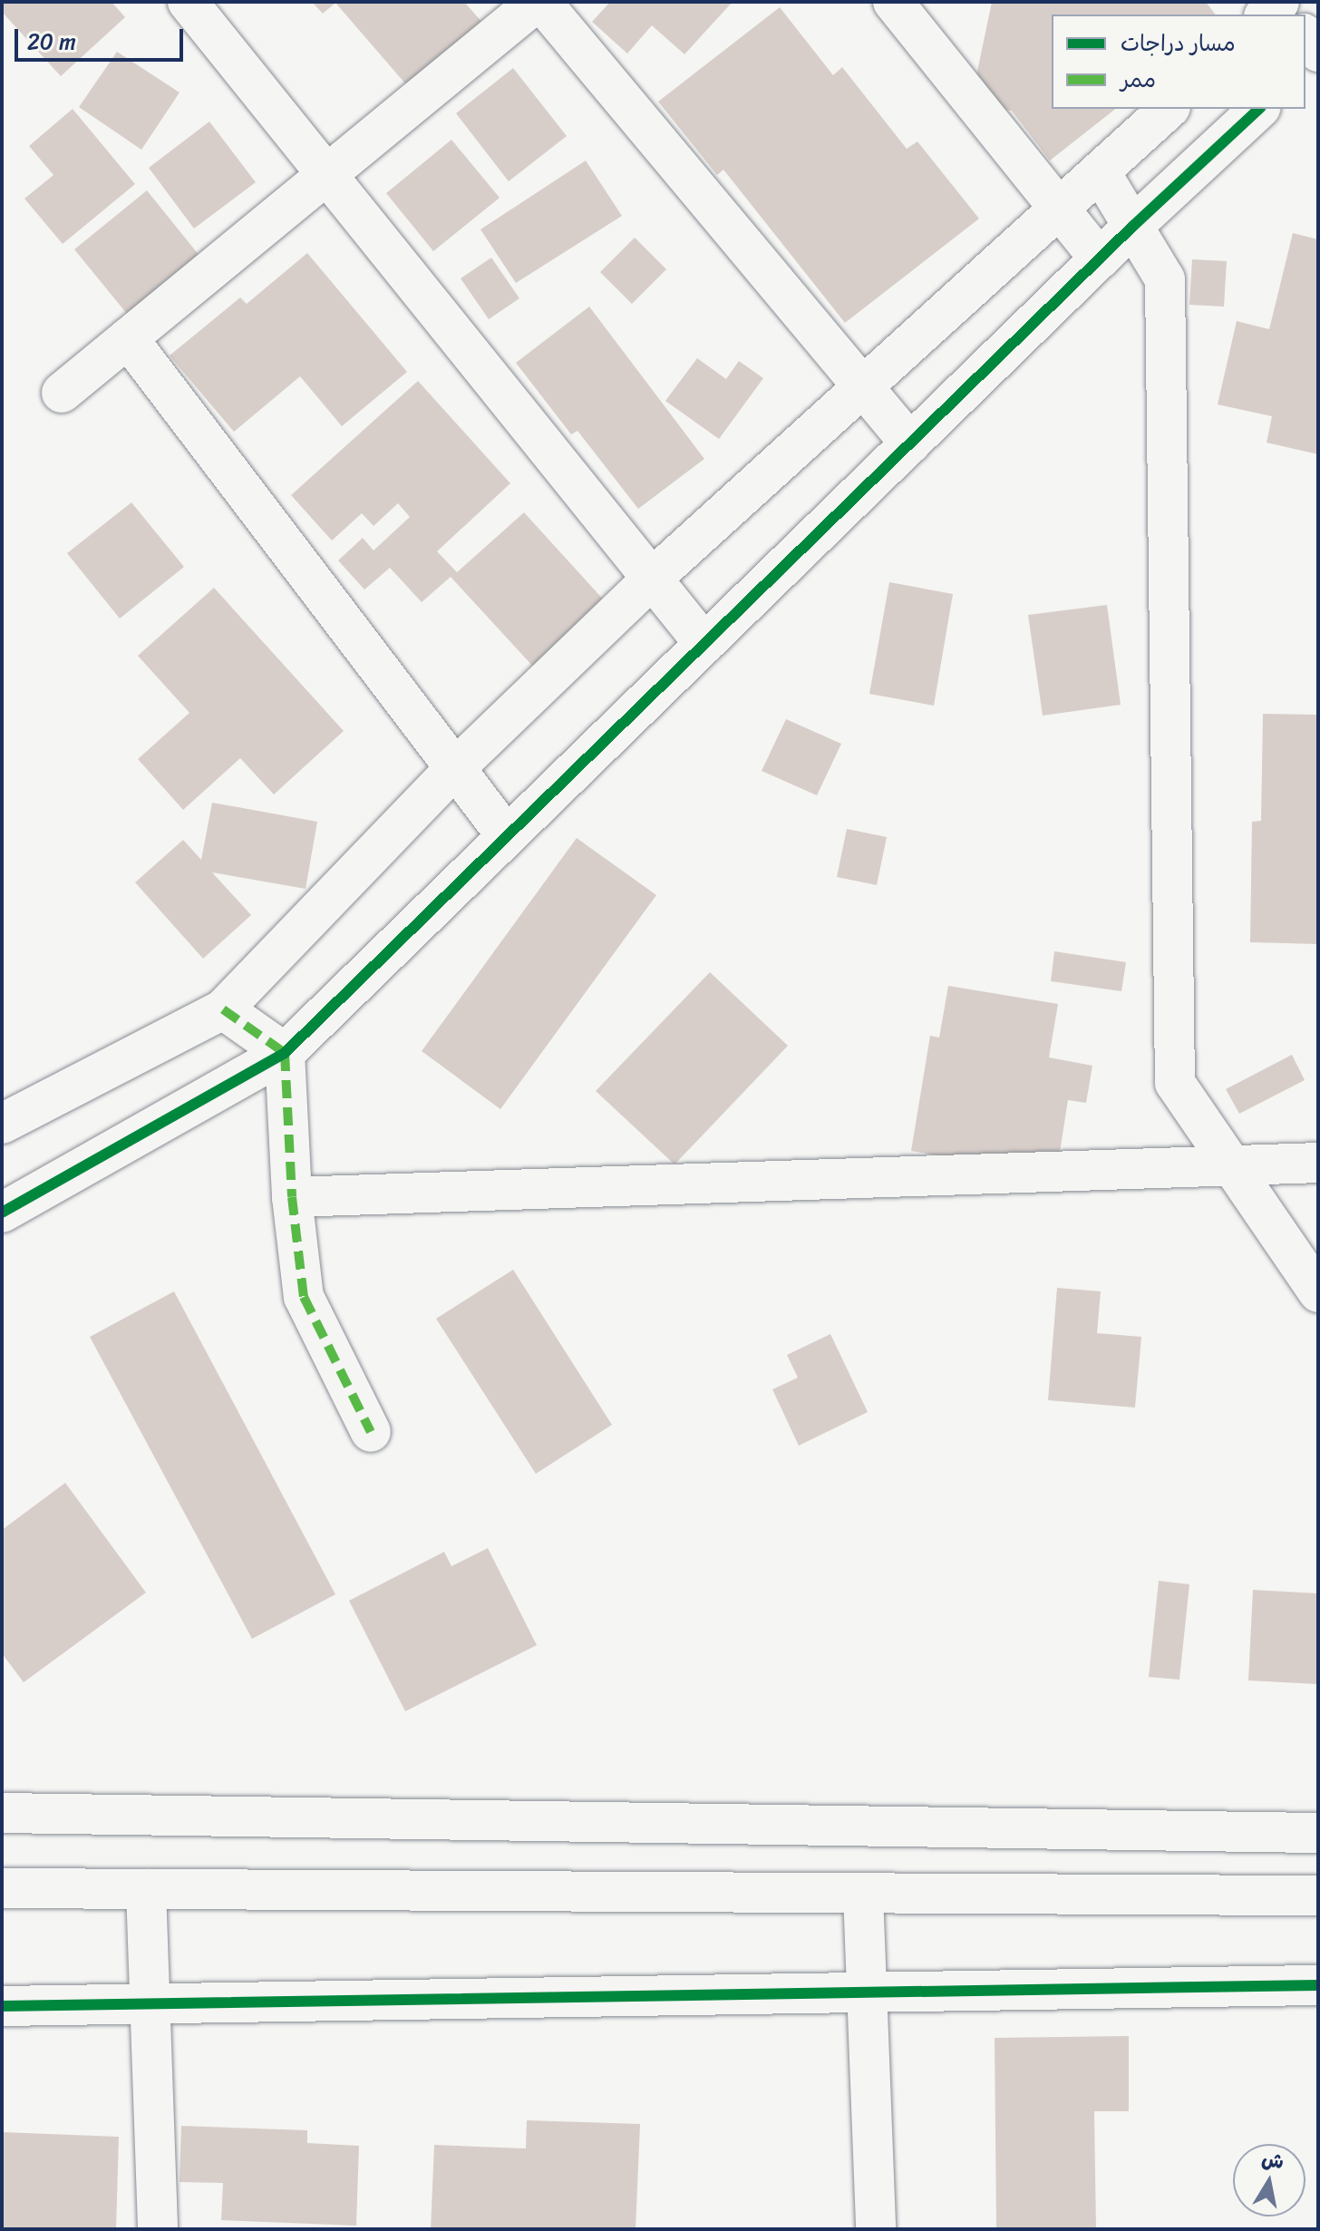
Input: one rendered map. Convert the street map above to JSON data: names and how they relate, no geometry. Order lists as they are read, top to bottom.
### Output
{
  "legend": ["مسار دراجات", "ممر"],
  "scale_bar": "20 m",
  "north": "top"
}
